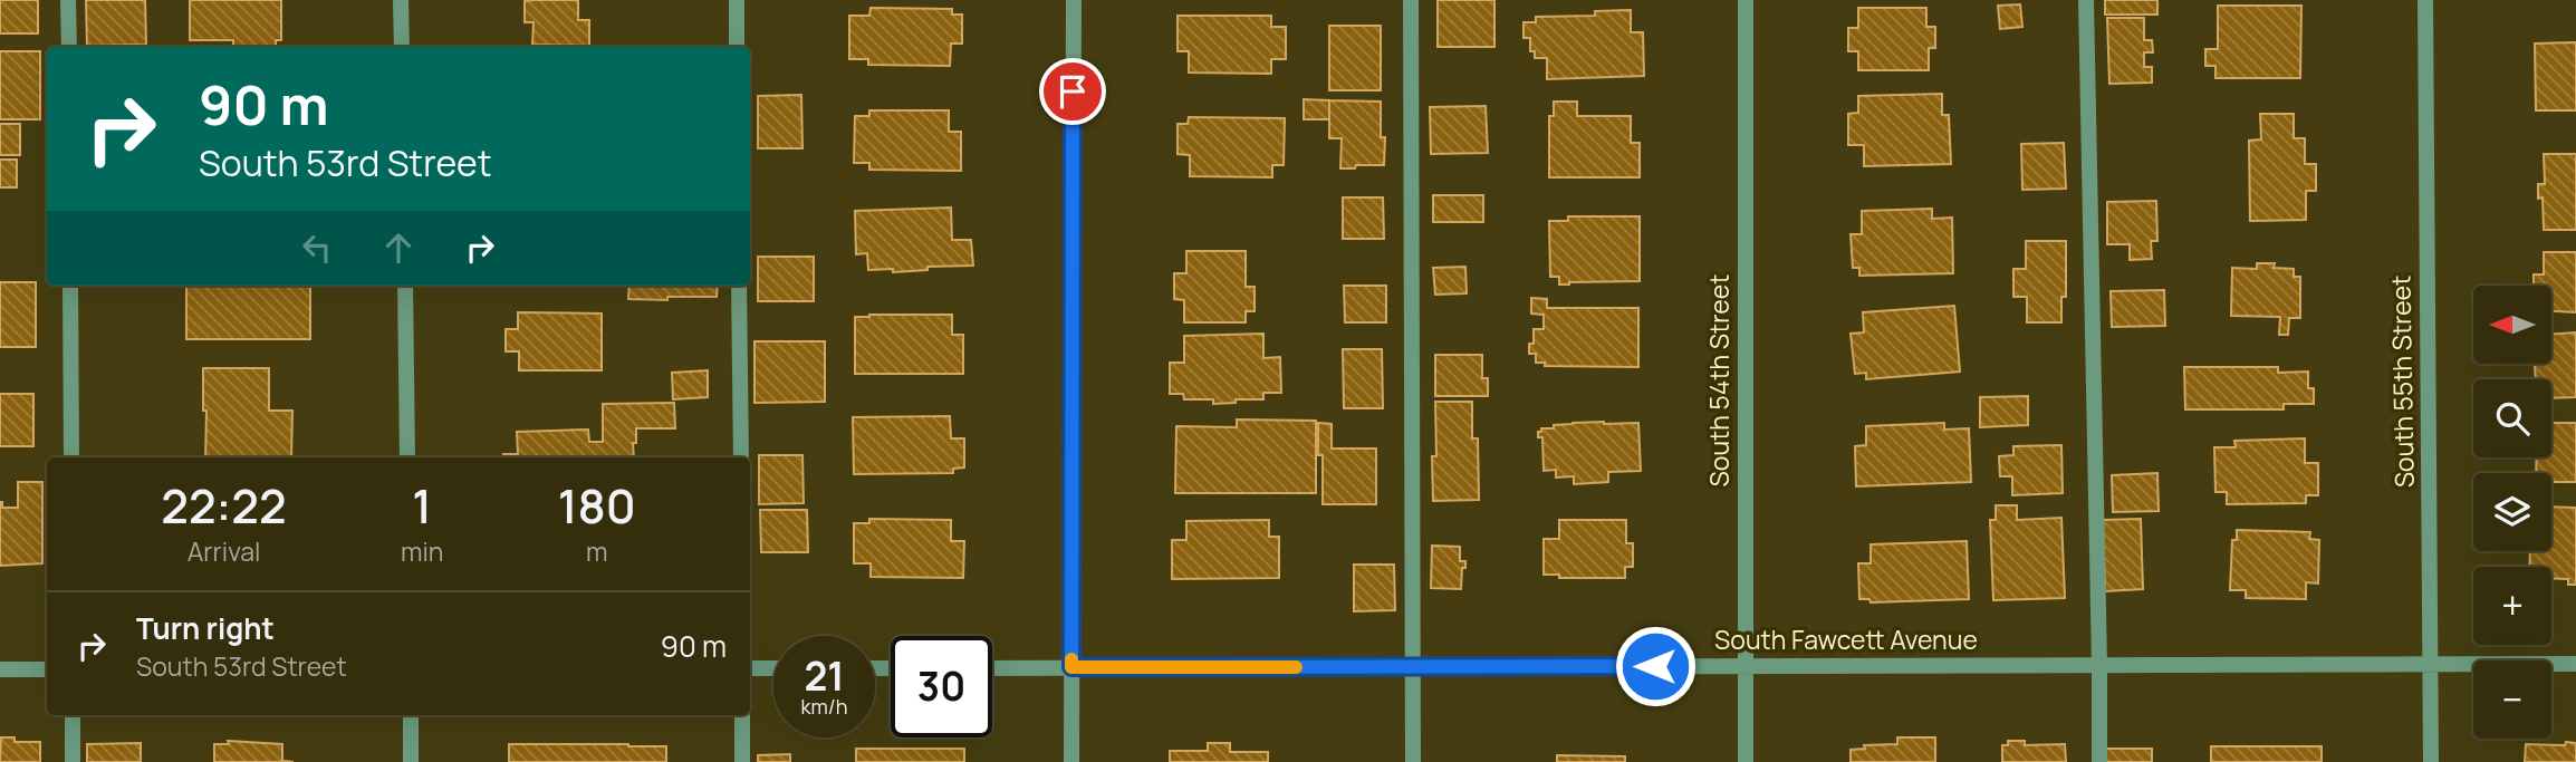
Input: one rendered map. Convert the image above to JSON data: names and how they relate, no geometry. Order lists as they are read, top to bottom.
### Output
{
  "streets": {
    "street": ["South 54th Street", "South 55th Street", "South Fawcett Avenue"]
  },
  "crossings": [
    ["South 54th Street", "South Fawcett Avenue"],
    ["South 55th Street", "South Fawcett Avenue"]
  ],
  "north": "left",
  "page": {
    "turn": ["90 m", "South 53rd Street"],
    "map_buttons": ["+", "−"],
    "eta": [
      "22:22",
      "Arrival",
      "1",
      "min",
      "180",
      "m"
    ],
    "list": [
      {
        "name": "Turn right",
        "note": "South 53rd Street",
        "value": "90 m"
      }
    ],
    "speed": "21 km/h",
    "limit": "30"
  }
}
